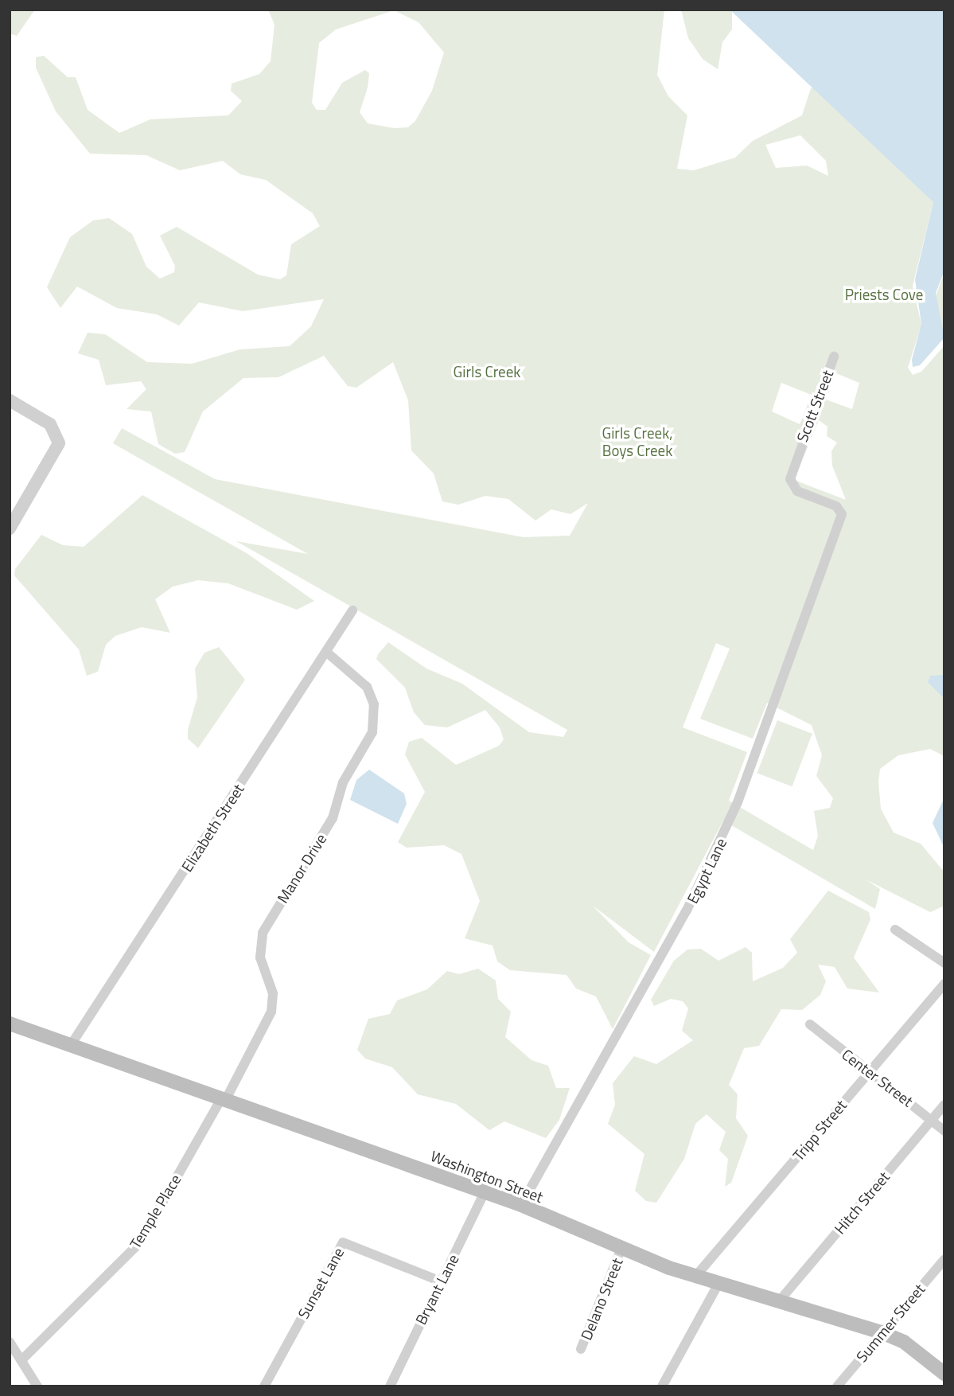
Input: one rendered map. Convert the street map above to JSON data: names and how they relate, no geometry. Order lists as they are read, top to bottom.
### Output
{
  "streets": {
    "main road": ["Washington Street"],
    "street": [
      "Scott Street",
      "Elizabeth Street",
      "Manor Drive",
      "Egypt Lane",
      "Center Street",
      "Tripp Street",
      "Hitch Street",
      "Temple Place",
      "Sunset Lane",
      "Bryant Lane",
      "Delano Street",
      "Summer Street"
    ]
  },
  "crossings": [
    ["Scott Street", "Egypt Lane"],
    ["Elizabeth Street", "Manor Drive"],
    ["Elizabeth Street", "Washington Street"],
    ["Manor Drive", "Washington Street"],
    ["Manor Drive", "Temple Place"],
    ["Egypt Lane", "Washington Street"],
    ["Center Street", "Tripp Street"],
    ["Center Street", "Hitch Street"],
    ["Tripp Street", "Washington Street"],
    ["Washington Street", "Hitch Street"],
    ["Washington Street", "Temple Place"],
    ["Washington Street", "Bryant Lane"],
    ["Washington Street", "Delano Street"],
    ["Washington Street", "Summer Street"],
    ["Sunset Lane", "Bryant Lane"]
  ],
  "parks": ["Priests Cove", "Girls Creek", "Girls Creek, Boys Creek"]
}
